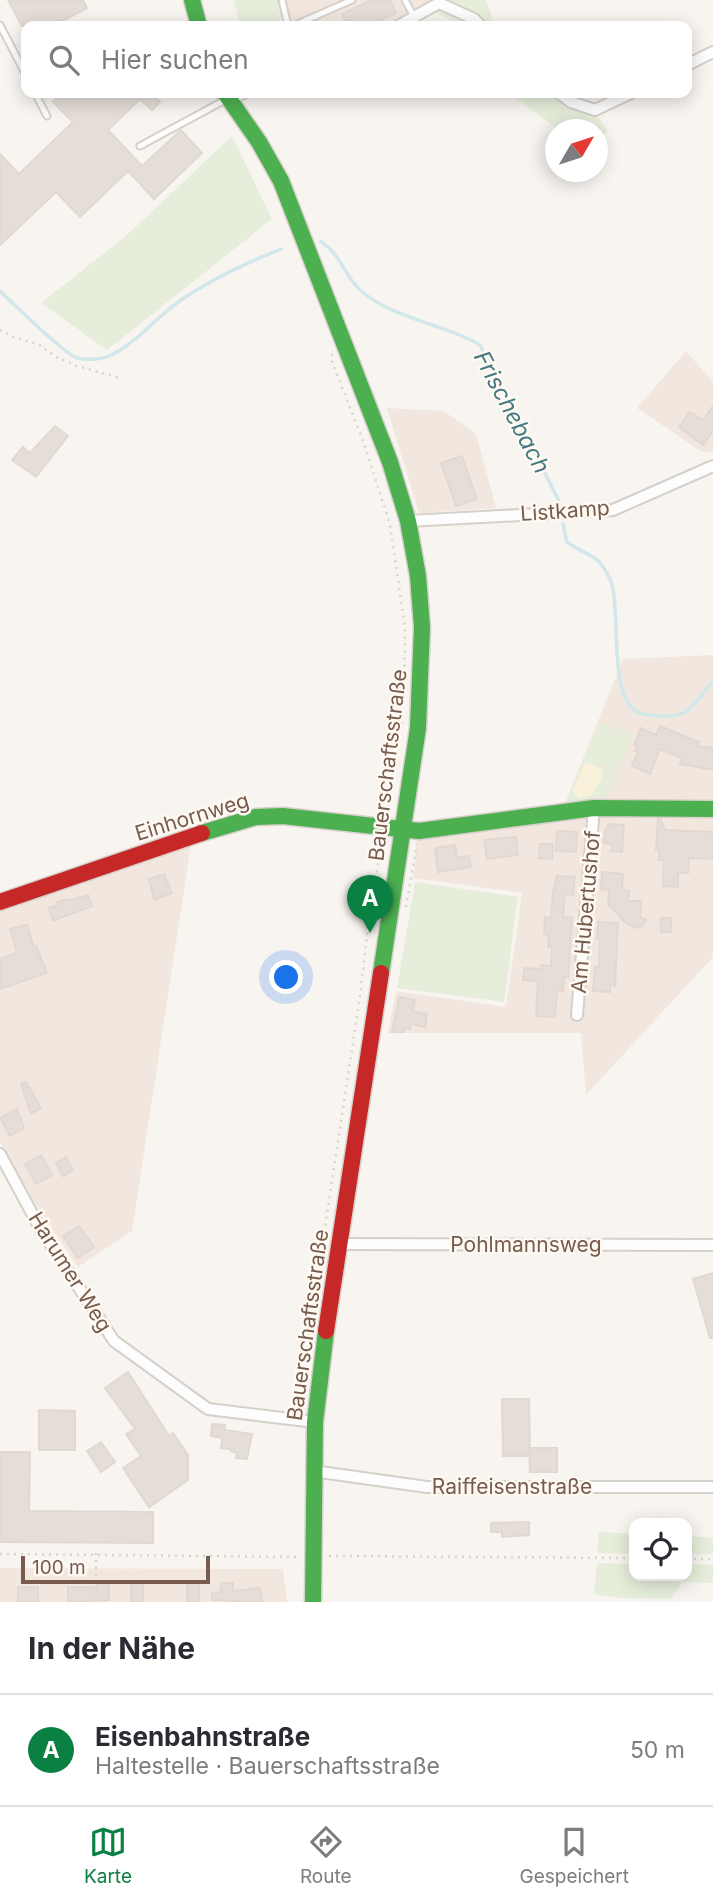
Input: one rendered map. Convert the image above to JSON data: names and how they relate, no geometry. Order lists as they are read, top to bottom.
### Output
{
  "streets": {
    "street": [
      "Listkamp",
      "Bauerschaftsstraße",
      "Einhornweg",
      "Am Hubertushof",
      "Pohlmannsweg",
      "Harumer Weg",
      "Raiffeisenstraße"
    ]
  },
  "crossings": [
    ["Listkamp", "Bauerschaftsstraße"],
    ["Bauerschaftsstraße", "Einhornweg"],
    ["Bauerschaftsstraße", "Pohlmannsweg"],
    ["Bauerschaftsstraße", "Harumer Weg"],
    ["Bauerschaftsstraße", "Raiffeisenstraße"],
    ["Einhornweg", "Am Hubertushof"]
  ],
  "water": ["Frischebach"],
  "scale_bar": "100 m",
  "north": "top right",
  "page": {
    "search": "Hier suchen",
    "pins": "A",
    "scale": "100 m",
    "heading": "In der Nähe",
    "list": [
      {
        "mark": "A",
        "name": "Eisenbahnstraße",
        "note": "Haltestelle · Bauerschaftsstraße",
        "value": "50 m"
      }
    ],
    "nav": ["Karte", "Route", "Gespeichert"]
  }
}
